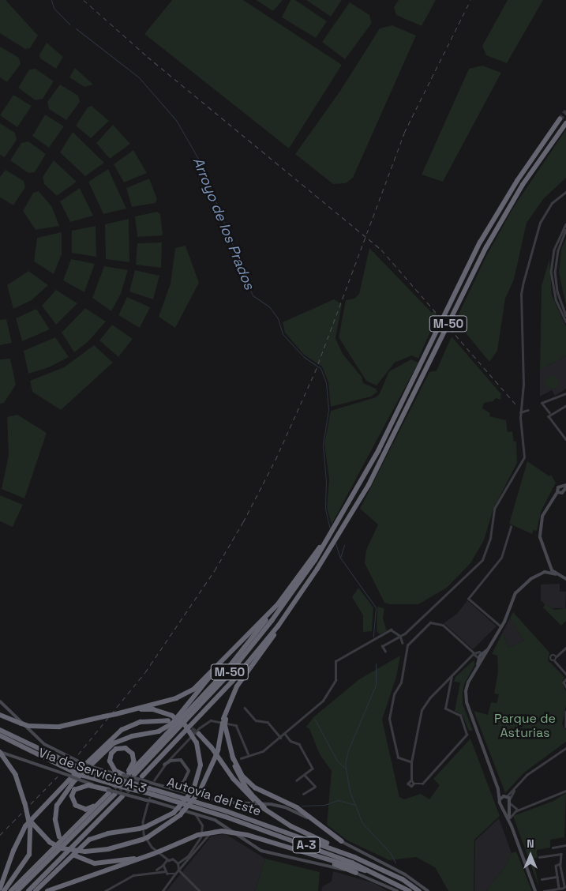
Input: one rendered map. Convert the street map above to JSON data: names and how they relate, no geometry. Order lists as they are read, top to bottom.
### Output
{
  "streets": {
    "highway": ["M-50", "Autovía del Este", "A-3"],
    "main road": ["Vía de Servicio A-3"]
  },
  "crossings": [
    ["M-50", "Vía de Servicio A-3"]
  ],
  "water": ["Arroyo de los Prados"],
  "parks": ["Parque de Asturias"],
  "north": "top"
}
